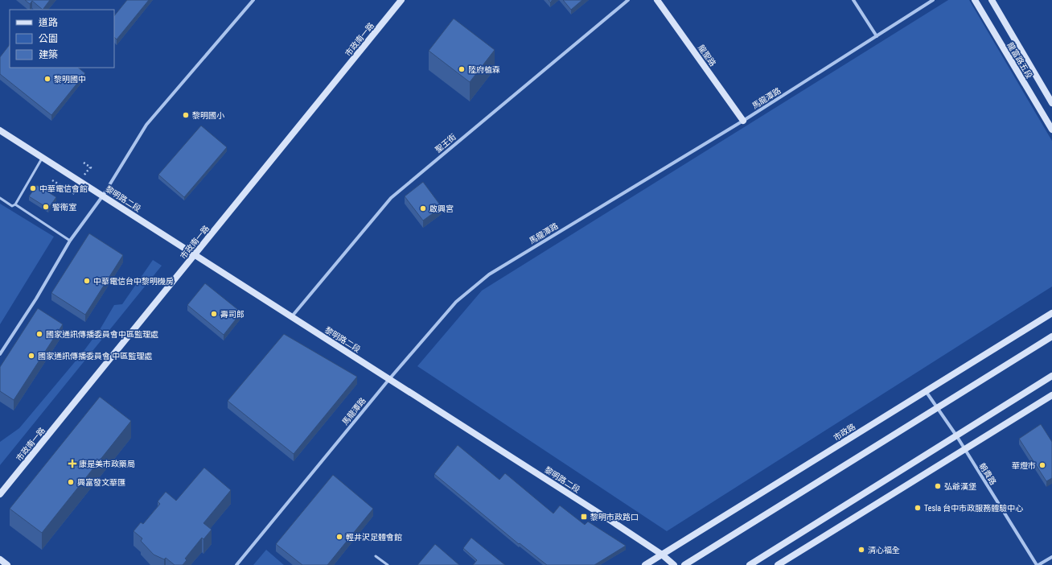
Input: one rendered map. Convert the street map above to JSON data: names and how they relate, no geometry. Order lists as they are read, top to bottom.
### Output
{
  "streets": {
    "street": [
      "市政南一路",
      "龍聖路",
      "龍富路五段",
      "馬龍潭路",
      "聖王街",
      "黎明路二段",
      "市政路",
      "朝貴路"
    ]
  },
  "crossings": [
    ["市政南一路", "黎明路二段"],
    ["龍聖路", "馬龍潭路"],
    ["馬龍潭路", "黎明路二段"],
    ["聖王街", "黎明路二段"],
    ["黎明路二段", "市政路"],
    ["市政路", "朝貴路"]
  ],
  "places": {
    "other": [
      "陸府植森",
      "黎明國中",
      "黎明國小",
      "中華電信會館",
      "警衛室",
      "啟興宮",
      "中華電信台中黎明機房",
      "壽司郎",
      "國家通訊傳播委員會中區監理處",
      "國家通訊傳播委員會 中區監理處",
      "華燈市",
      "興富發文華匯",
      "弘爺漢堡",
      "Tesla 台中市政服務體驗中心",
      "輕井沢足體會館",
      "清心福全"
    ],
    "health": ["康是美市政藥局"],
    "transit": ["黎明市政路口"]
  },
  "legend": ["道路", "公園", "建築"]
}
